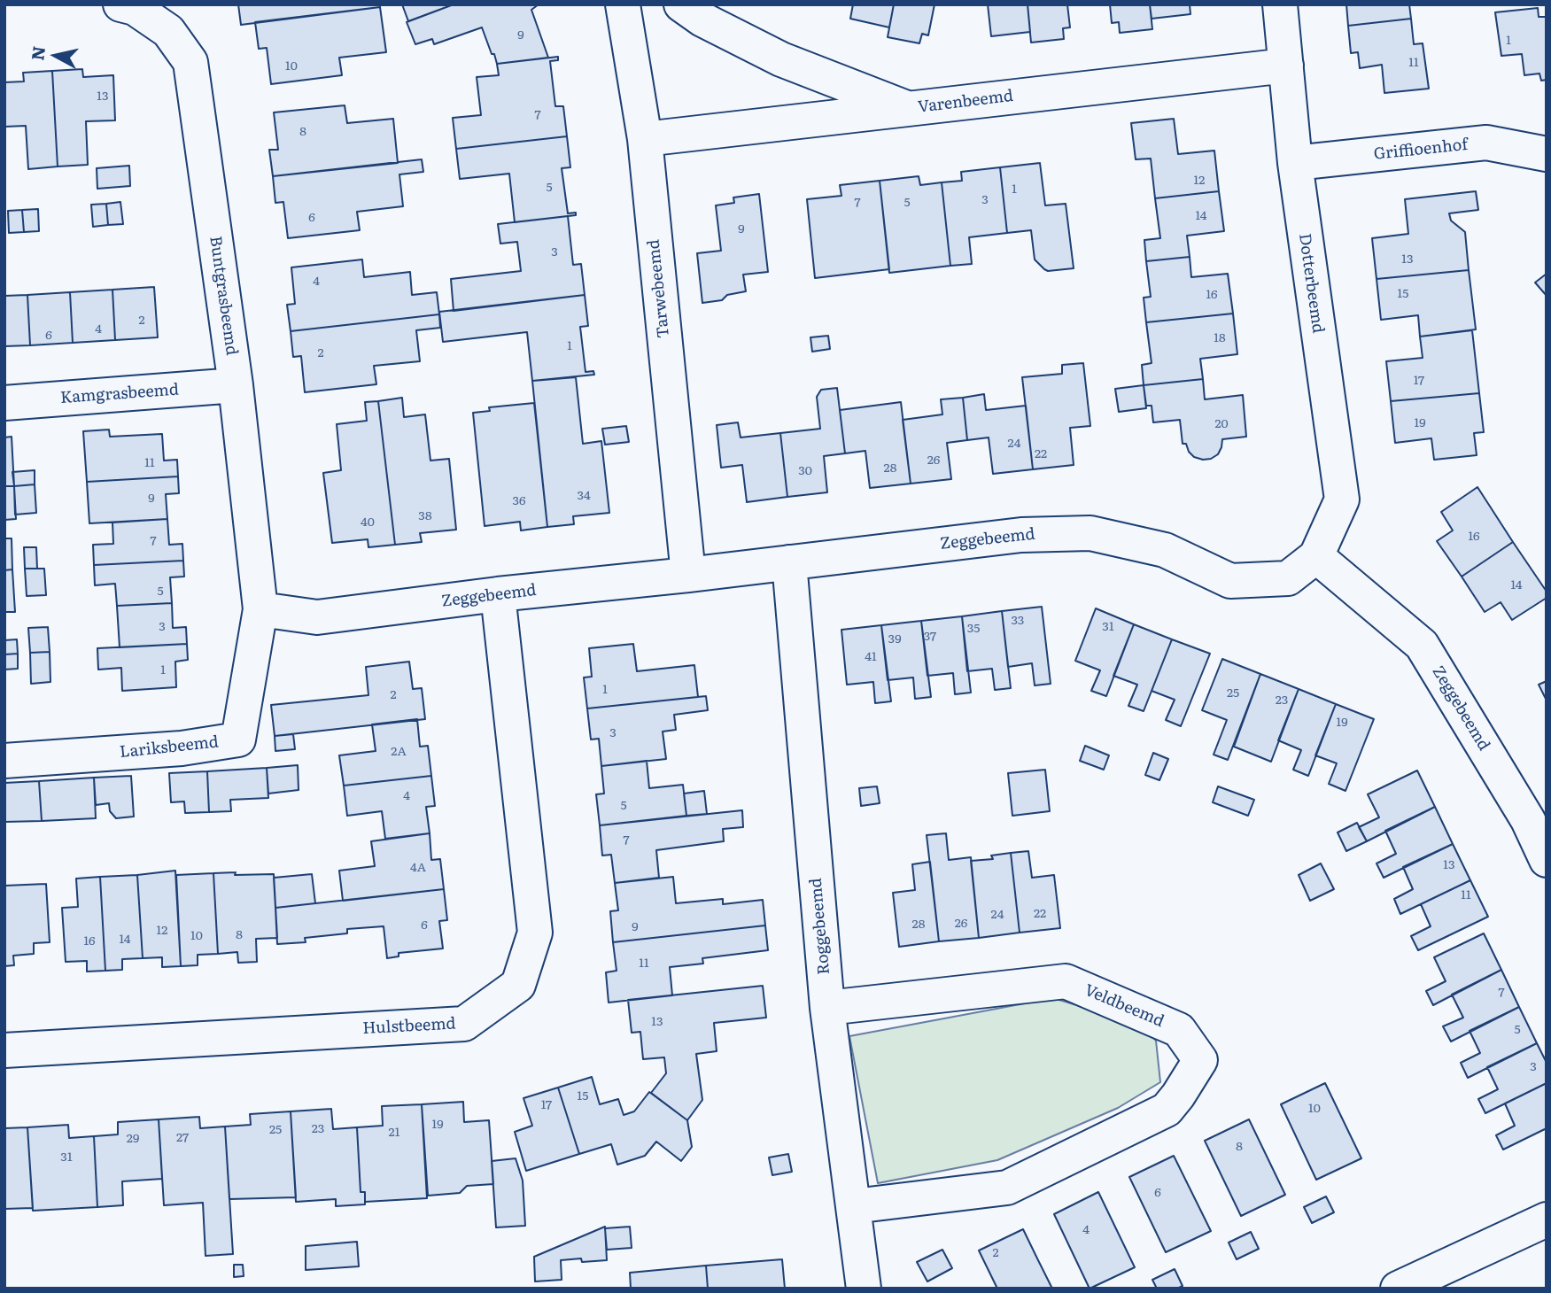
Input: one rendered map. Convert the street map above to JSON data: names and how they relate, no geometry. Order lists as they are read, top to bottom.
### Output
{
  "streets": {
    "street": [
      "Varenbeemd",
      "Griffioenhof",
      "Dotterbeemd",
      "Tarwebeemd",
      "Buntgrasbeemd",
      "Kamgrasbeemd",
      "Zeggebeemd",
      "Lariksbeemd",
      "Roggebeemd",
      "Veldbeemd",
      "Hulstbeemd"
    ]
  },
  "crossings": [
    ["Varenbeemd", "Dotterbeemd"],
    ["Varenbeemd", "Tarwebeemd"],
    ["Griffioenhof", "Dotterbeemd"],
    ["Dotterbeemd", "Zeggebeemd"],
    ["Tarwebeemd", "Zeggebeemd"],
    ["Buntgrasbeemd", "Kamgrasbeemd"],
    ["Buntgrasbeemd", "Zeggebeemd"],
    ["Buntgrasbeemd", "Lariksbeemd"],
    ["Zeggebeemd", "Lariksbeemd"],
    ["Zeggebeemd", "Roggebeemd"],
    ["Zeggebeemd", "Hulstbeemd"],
    ["Roggebeemd", "Veldbeemd"]
  ],
  "house_numbers": [
    "9",
    "1",
    "11",
    "10",
    "13",
    "7",
    "8",
    "12",
    "5",
    "1",
    "3",
    "7",
    "5",
    "14",
    "6",
    "9",
    "3",
    "13",
    "4",
    "15",
    "16",
    "2",
    "4",
    "6",
    "18",
    "1",
    "2",
    "17",
    "19",
    "20",
    "24",
    "22",
    "26",
    "11",
    "28",
    "30",
    "34",
    "9",
    "36",
    "38",
    "40",
    "16",
    "7",
    "14",
    "5",
    "33",
    "3",
    "31",
    "35",
    "37",
    "39",
    "41",
    "1",
    "1",
    "25",
    "2",
    "23",
    "19",
    "3",
    "2A",
    "4",
    "5",
    "7",
    "13",
    "4A",
    "11",
    "22",
    "24",
    "26",
    "28",
    "6",
    "9",
    "12",
    "8",
    "10",
    "14",
    "16",
    "11",
    "7",
    "13",
    "5",
    "3",
    "15",
    "17",
    "10",
    "19",
    "23",
    "25",
    "21",
    "27",
    "29",
    "8",
    "31",
    "6",
    "4",
    "2"
  ],
  "north": "left"
}
